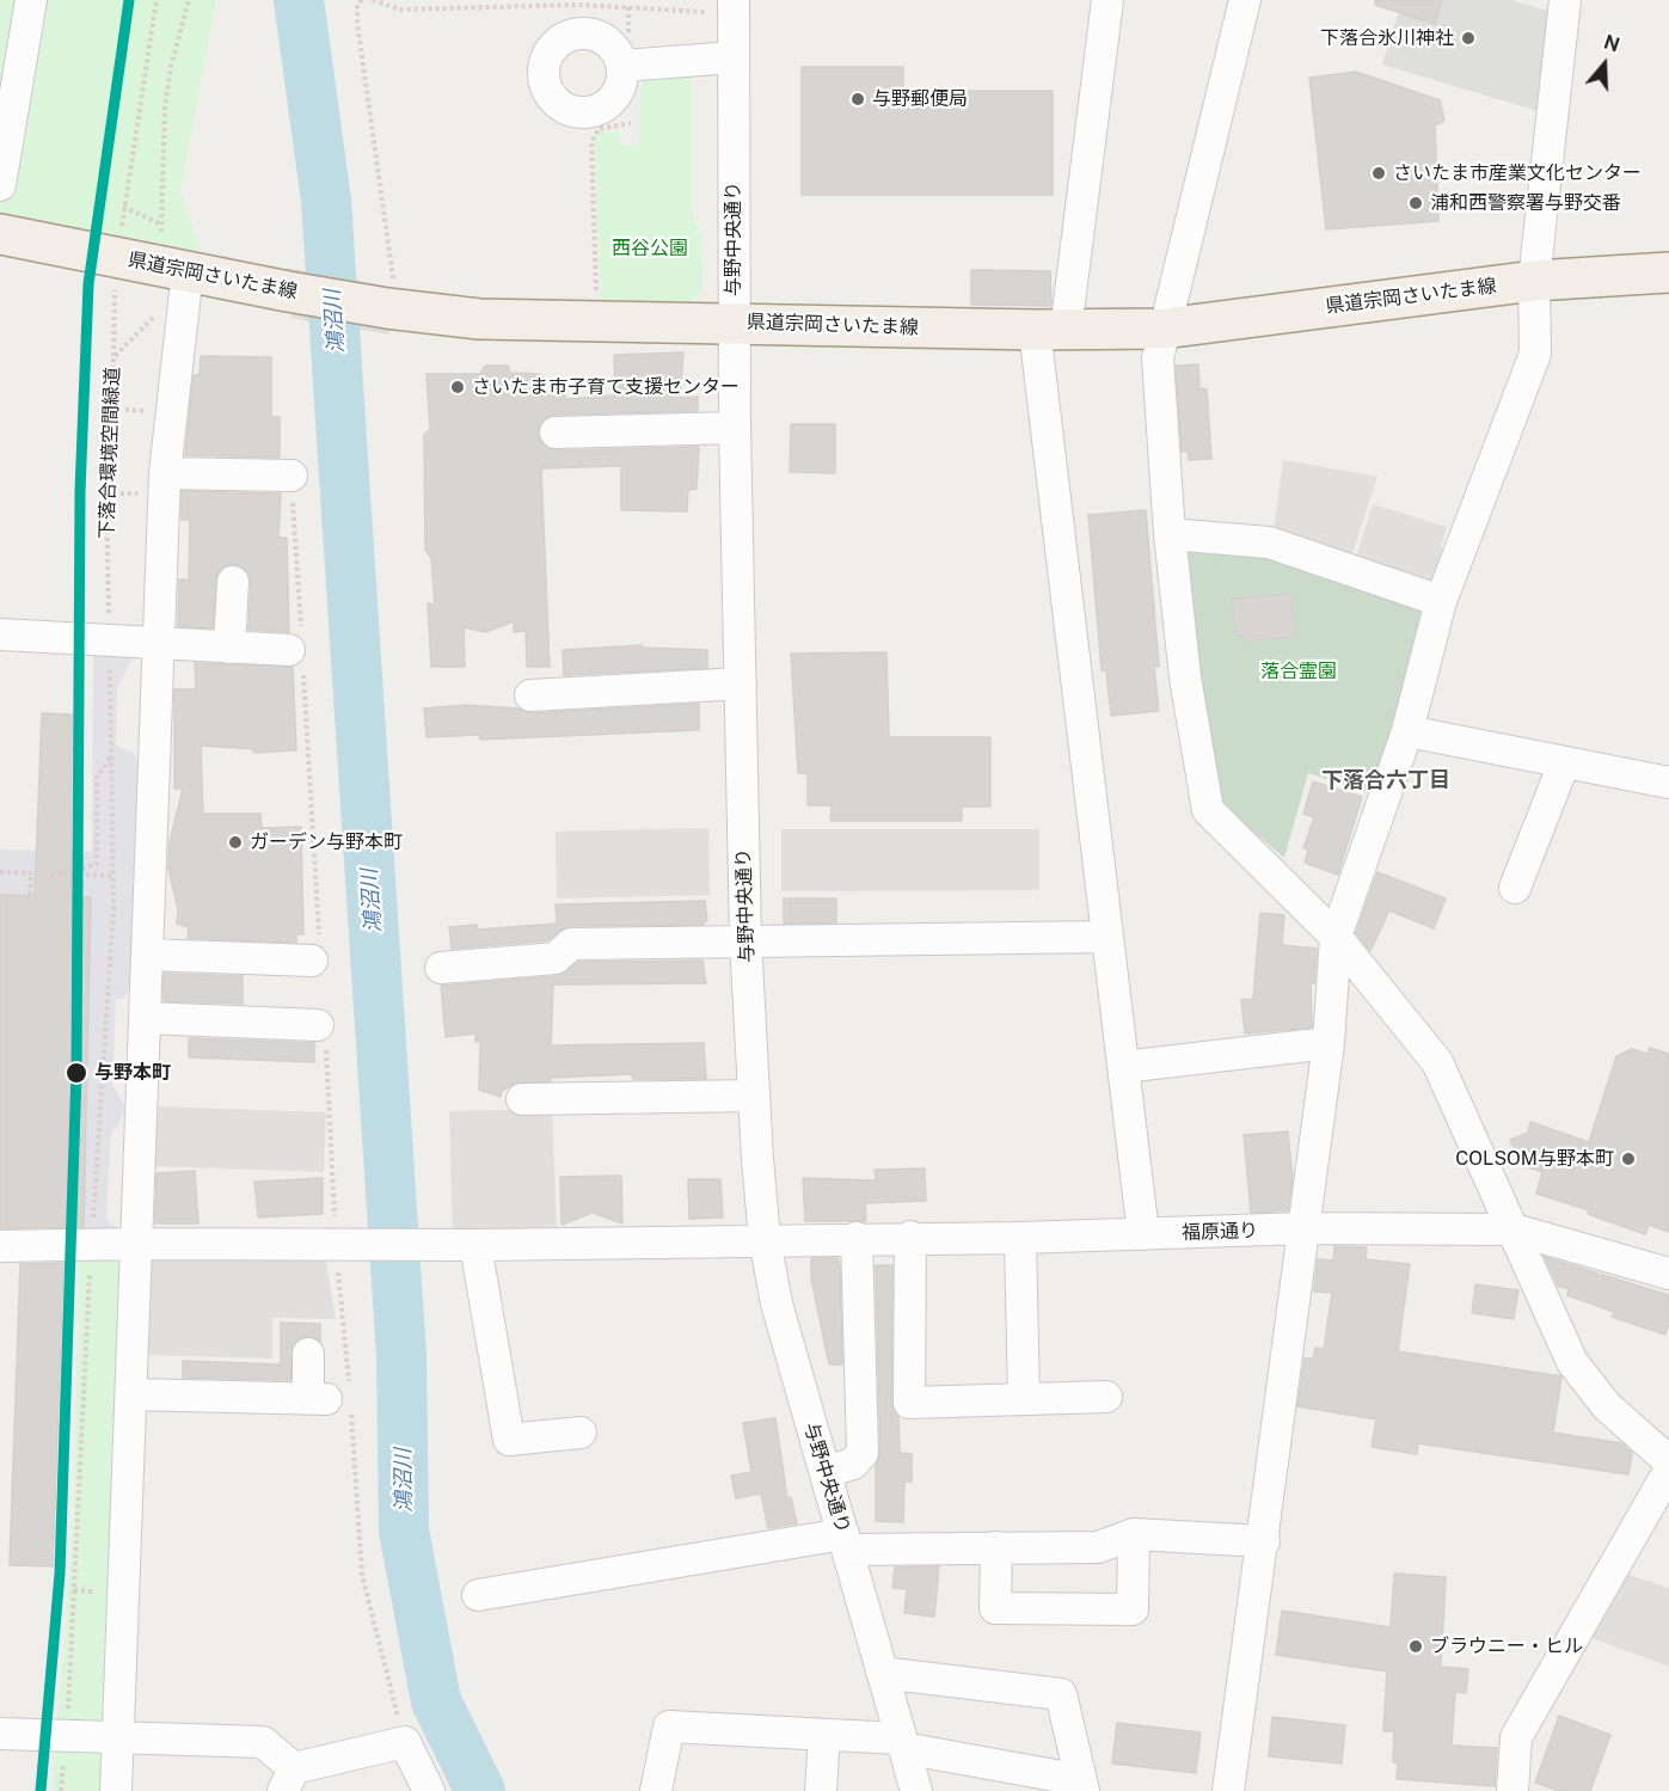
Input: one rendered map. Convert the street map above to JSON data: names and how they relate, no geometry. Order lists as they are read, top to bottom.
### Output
{
  "streets": {
    "main road": ["県道宗岡さいたま線"],
    "street": ["与野中央通り", "福原通り"],
    "path": ["下落合環境空間緑道"]
  },
  "crossings": [
    ["与野中央通り", "県道宗岡さいたま線"],
    ["与野中央通り", "福原通り"],
    ["下落合環境空間緑道", "福原通り"]
  ],
  "districts": ["下落合六丁目"],
  "water": ["鴻沼川"],
  "parks": ["西谷公園", "落合霊園"],
  "places": [
    "下落合氷川神社",
    "与野郵便局",
    "さいたま市産業文化センター",
    "浦和西警察署与野交番",
    "さいたま市子育て支援センター",
    "ガーデン与野本町",
    "与野本町",
    "COLSOM与野本町",
    "ブラウニー・ヒル"
  ],
  "north": "top"
}
